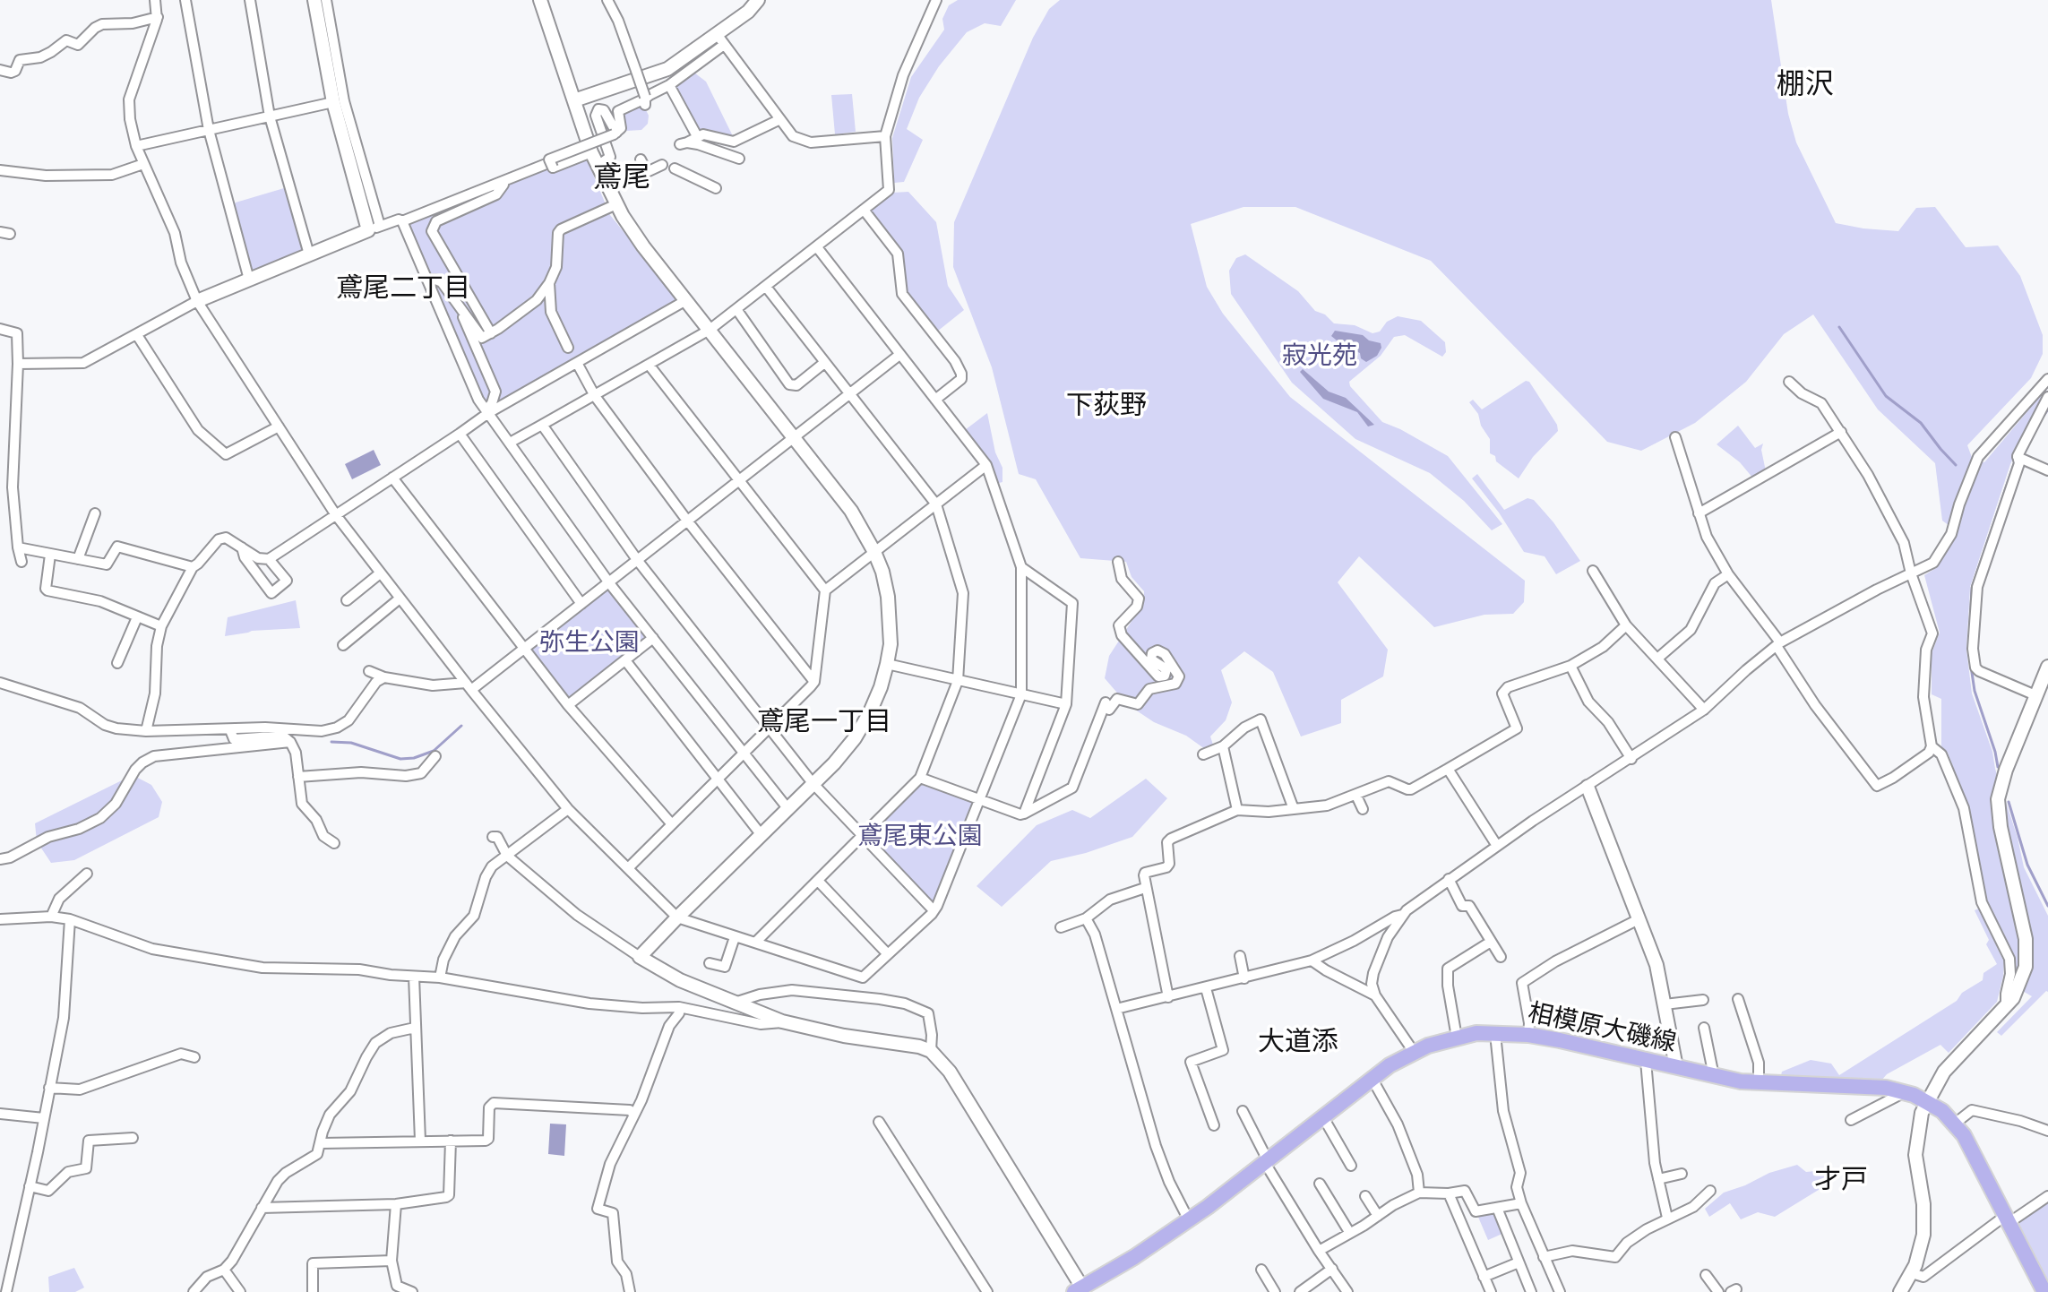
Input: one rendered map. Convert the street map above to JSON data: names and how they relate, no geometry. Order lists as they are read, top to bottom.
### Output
{
  "streets": {
    "main road": ["相模原大磯線"]
  },
  "districts": [
    "棚沢",
    "鳶尾",
    "鳶尾二丁目",
    "下荻野",
    "鳶尾一丁目",
    "大道添",
    "才戸"
  ],
  "parks": ["寂光苑", "弥生公園", "鳶尾東公園"]
}
